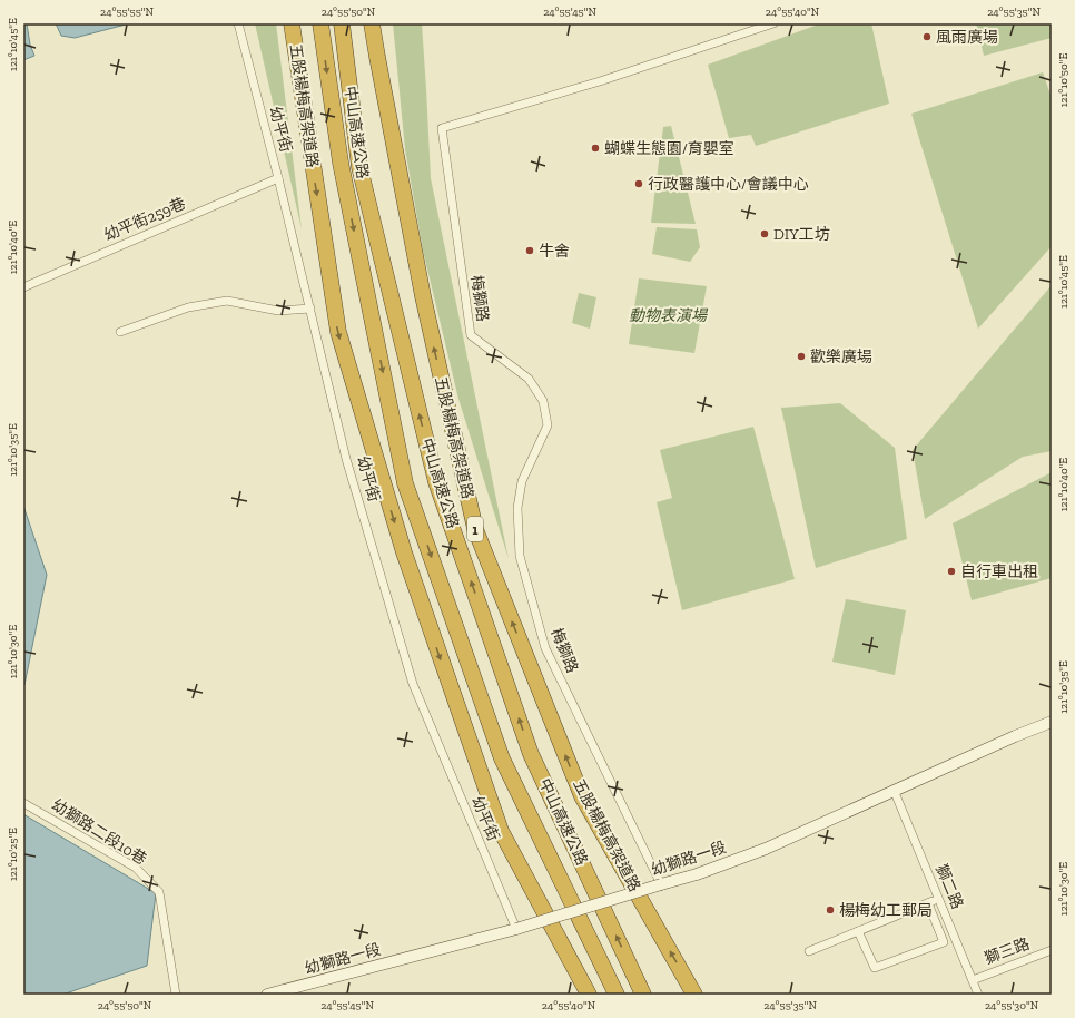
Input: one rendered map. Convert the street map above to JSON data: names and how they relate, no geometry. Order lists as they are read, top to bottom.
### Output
{
  "streets": {
    "highway": ["五股楊梅高架道路", "中山高速公路", "1"],
    "street": [
      "幼平街",
      "幼平街259巷",
      "梅獅路",
      "幼獅路二段10巷",
      "幼獅路一段",
      "獅二路",
      "獅三路"
    ]
  },
  "crossings": [
    ["幼平街", "幼平街259巷"],
    ["幼平街", "幼獅路一段"],
    ["梅獅路", "幼獅路一段"],
    ["幼獅路一段", "獅二路"],
    ["獅二路", "獅三路"]
  ],
  "parks": ["動物表演場"],
  "places": [
    "風雨廣場",
    "蝴蝶生態園/育嬰室",
    "行政醫護中心/會議中心",
    "DIY工坊",
    "牛舍",
    "歡樂廣場",
    "自行車出租",
    "楊梅幼工郵局"
  ],
  "coordinates": [
    "24°55'55\"N",
    "24°55'50\"N",
    "24°55'45\"N",
    "24°55'40\"N",
    "24°55'35\"N",
    "121°10'45\"E",
    "121°10'50\"E",
    "121°10'40\"E",
    "121°10'35\"E",
    "121°10'30\"E",
    "121°10'25\"E",
    "24°55'30\"N"
  ]
}
